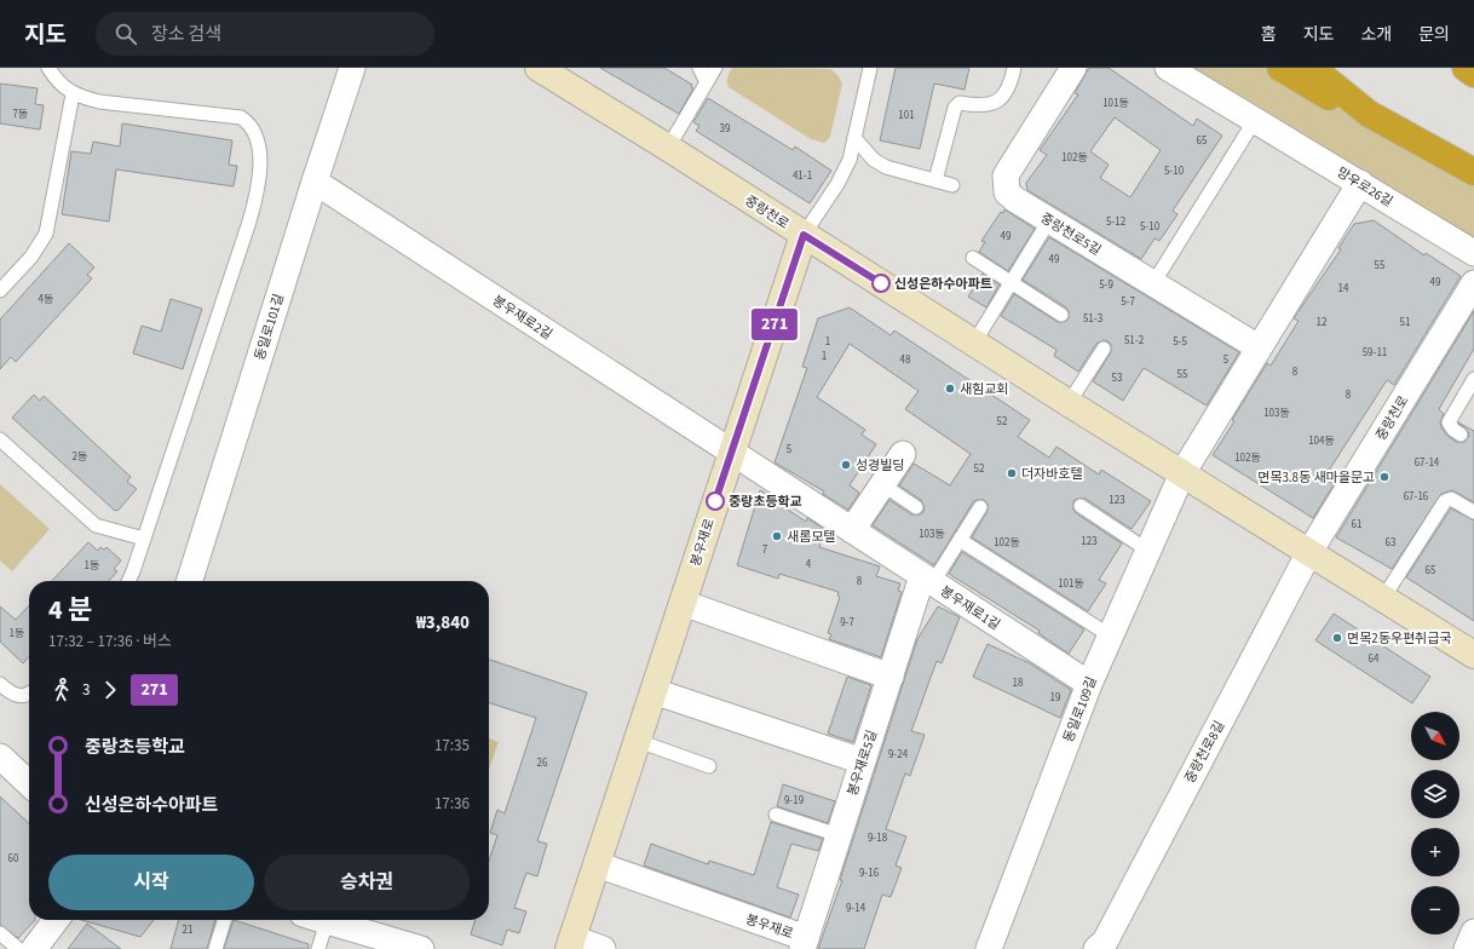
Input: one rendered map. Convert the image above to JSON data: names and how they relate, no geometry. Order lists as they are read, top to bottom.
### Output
{
  "streets": {
    "main road": ["중랑천로", "봉우재로"],
    "street": [
      "망우로26길",
      "중랑천로5길",
      "봉우재로2길",
      "동일로101길",
      "봉우재로1길",
      "동일로109길",
      "중랑천로8길",
      "봉우재로5길"
    ]
  },
  "crossings": [
    ["중랑천로", "봉우재로"],
    ["중랑천로", "동일로109길"],
    ["중랑천로", "중랑천로8길"],
    ["봉우재로2길", "동일로101길"],
    ["봉우재로2길", "봉우재로"],
    ["봉우재로2길", "봉우재로1길"],
    ["봉우재로", "봉우재로1길"],
    ["봉우재로", "봉우재로5길"],
    ["봉우재로1길", "동일로109길"],
    ["봉우재로1길", "봉우재로5길"]
  ],
  "places": [
    "신성은하수아파트",
    "새힘교회",
    "성경빌딩",
    "더자바호텔",
    "면목3.8동 새마을문고",
    "중랑초등학교",
    "새롬모텔",
    "면목2동우편취급국"
  ],
  "lines": ["bus line 271"],
  "house_numbers": [
    "101동",
    "7동",
    "101",
    "39",
    "65",
    "102동",
    "5-10",
    "41-1",
    "5-12",
    "5-10",
    "49",
    "49",
    "55",
    "49",
    "5-9",
    "14",
    "4동",
    "5-7",
    "51-3",
    "12",
    "51",
    "51-2",
    "1",
    "5-5",
    "59-11",
    "1",
    "48",
    "5",
    "8",
    "55",
    "53",
    "8",
    "103동",
    "52",
    "104동",
    "5",
    "2동",
    "102동",
    "67-14",
    "52",
    "67-16",
    "123",
    "61",
    "103동",
    "123",
    "102동",
    "63",
    "7",
    "4",
    "1동",
    "65",
    "8",
    "101동",
    "9-7",
    "1동",
    "64",
    "18",
    "19",
    "9-24",
    "26",
    "9-19",
    "9-18",
    "60",
    "9-16",
    "9-14",
    "21"
  ],
  "north": "bottom right",
  "page": {
    "header": "지도",
    "search": "장소 검색",
    "nav": [
      "홈",
      "지도",
      "소개",
      "문의"
    ],
    "on_map": "271",
    "heading": ["4 분", "17:32 – 17:36 · 버스", "₩3,840"],
    "legs": ["3", "271"],
    "map_buttons": ["+", "−"],
    "list": [
      {
        "name": "중랑초등학교",
        "value": "17:35"
      },
      {
        "name": "신성은하수아파트",
        "value": "17:36"
      }
    ],
    "buttons": ["시작", "승차권"]
  }
}
